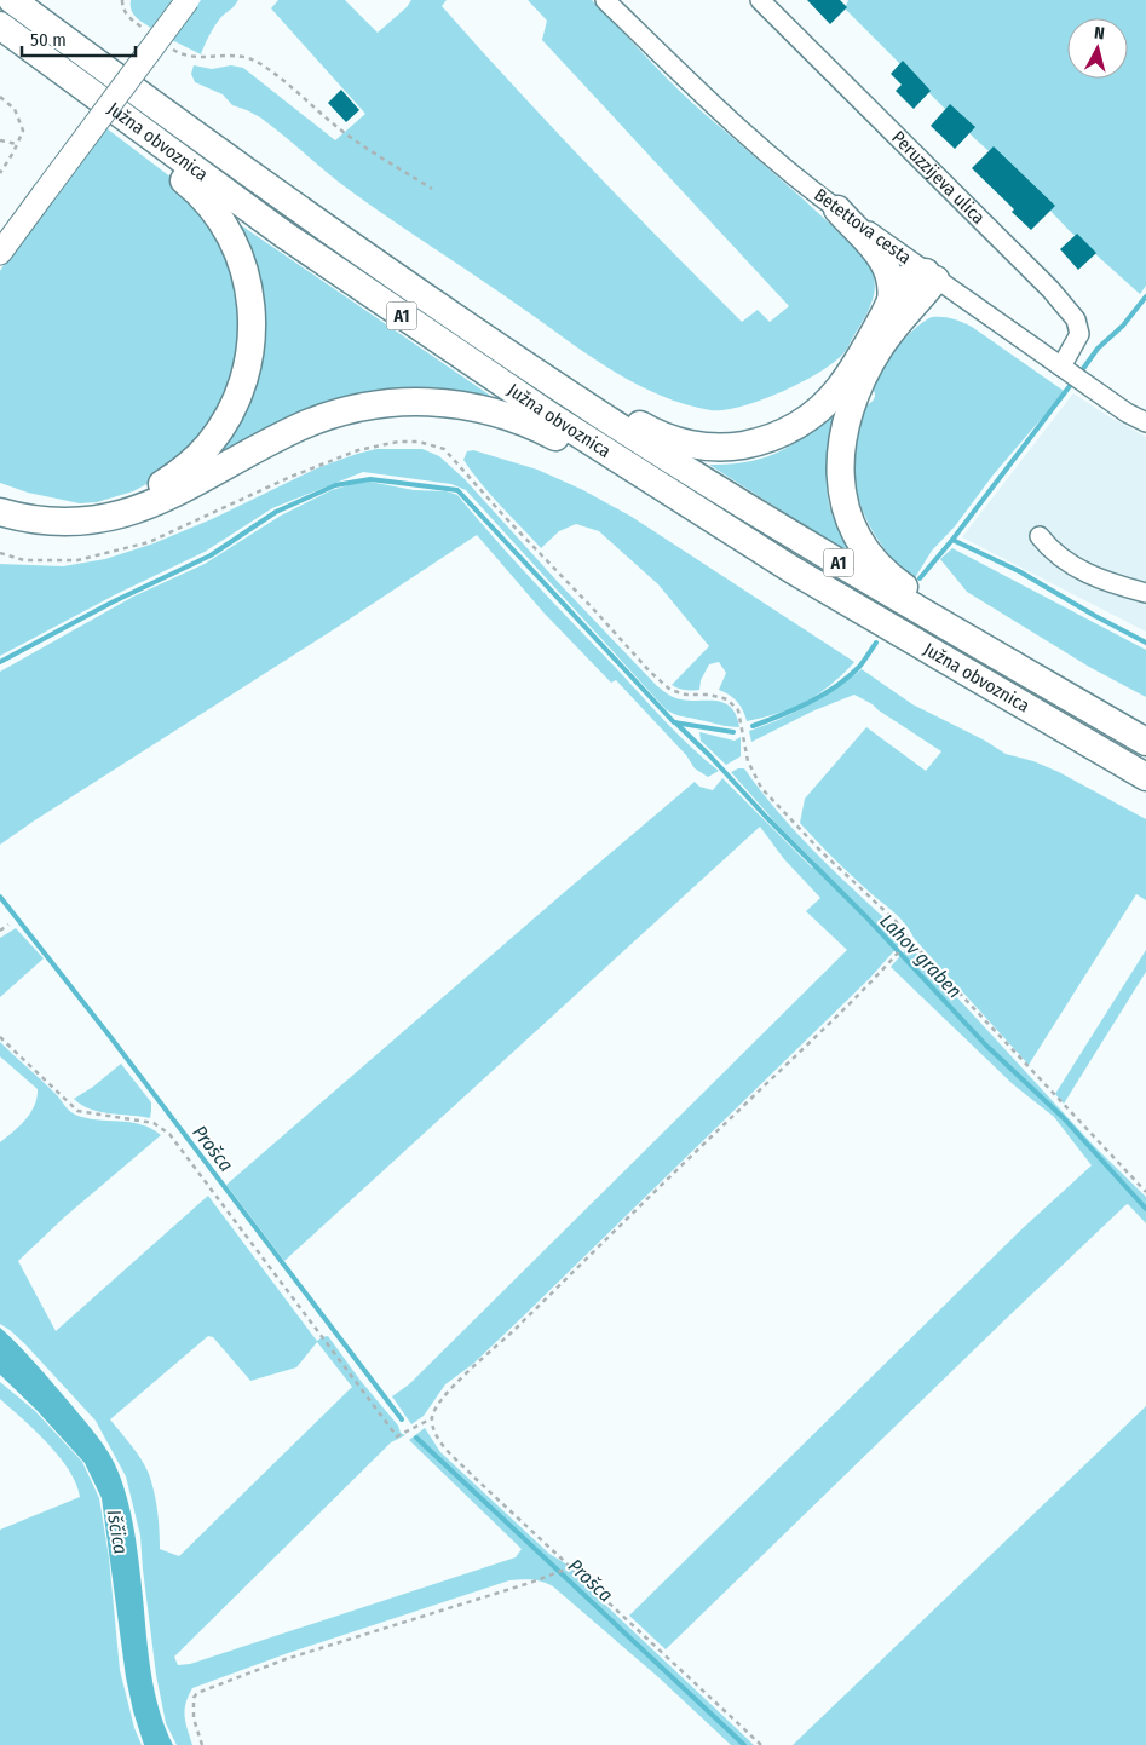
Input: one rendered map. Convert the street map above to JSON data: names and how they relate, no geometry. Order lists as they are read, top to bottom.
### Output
{
  "streets": {
    "highway": ["Južna obvoznica", "A1"],
    "street": ["Peruzzijeva ulica", "Betettova cesta"]
  },
  "crossings": [
    ["Peruzzijeva ulica", "Betettova cesta"]
  ],
  "water": ["Lahov graben", "Prošca", "Iščica"],
  "scale_bar": "50 m",
  "north": "top"
}
